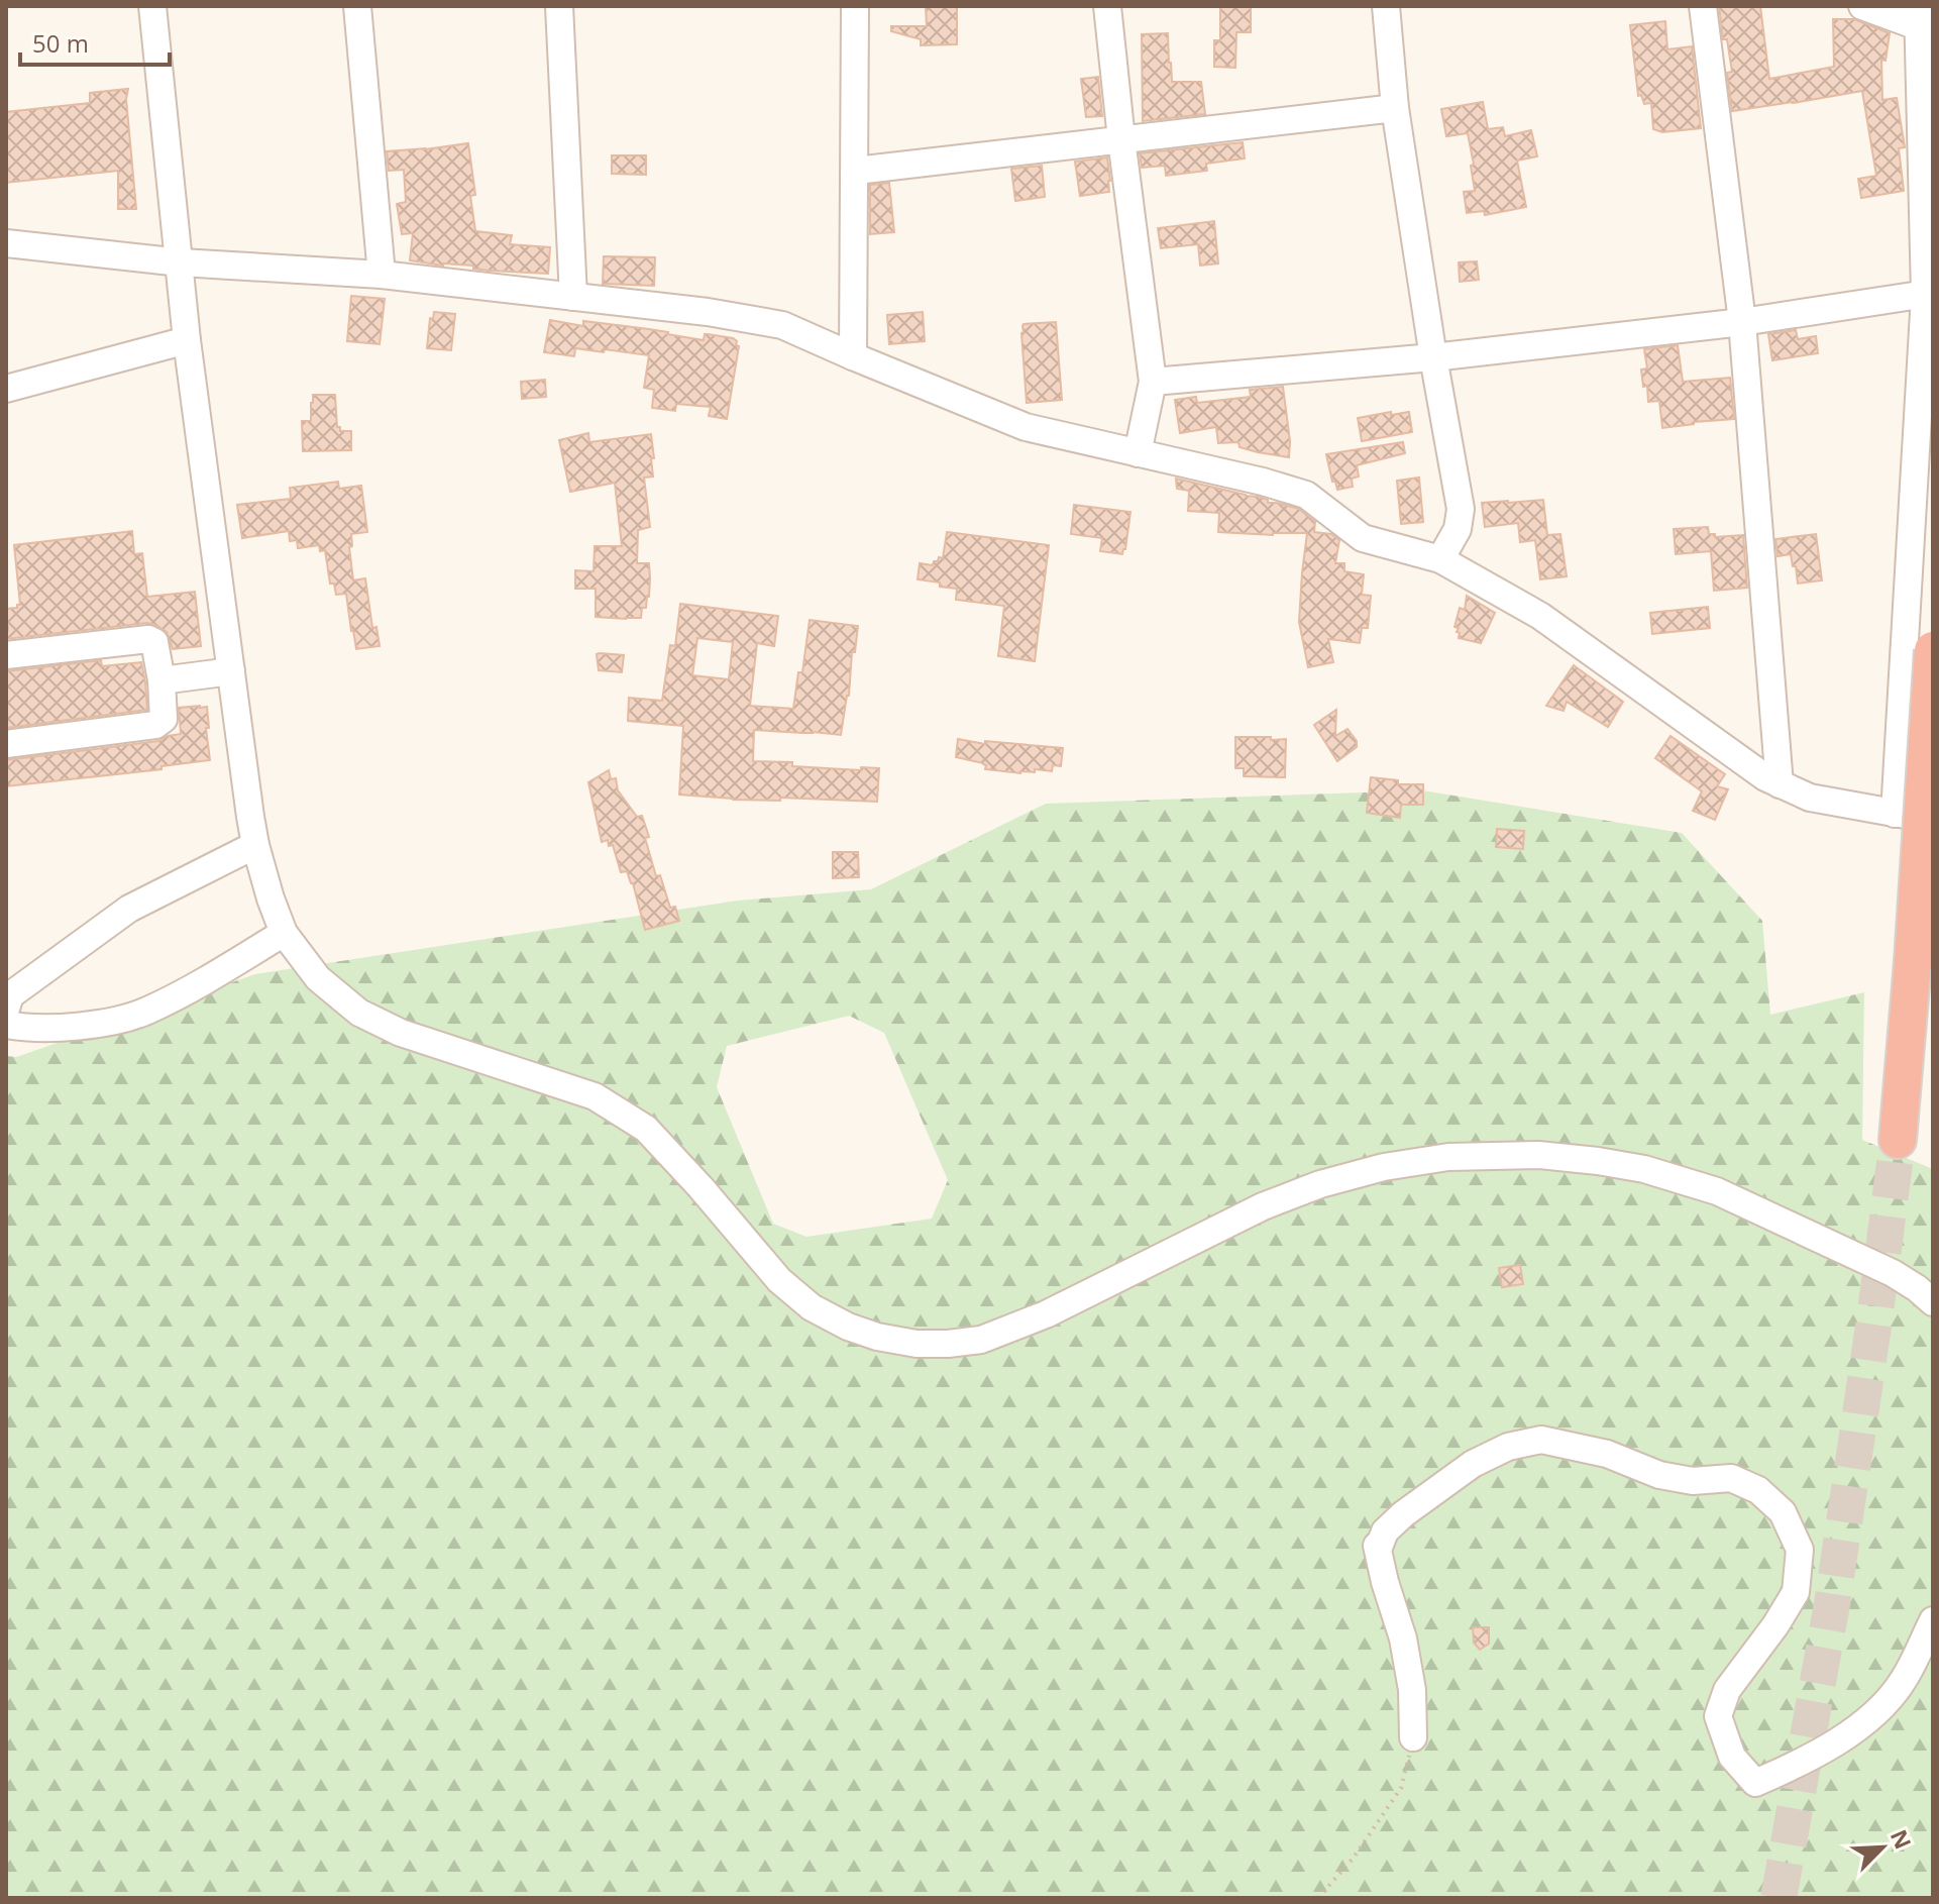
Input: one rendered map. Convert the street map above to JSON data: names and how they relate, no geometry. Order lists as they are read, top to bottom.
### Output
{
  "scale_bar": "50 m",
  "north": "top right"
}
